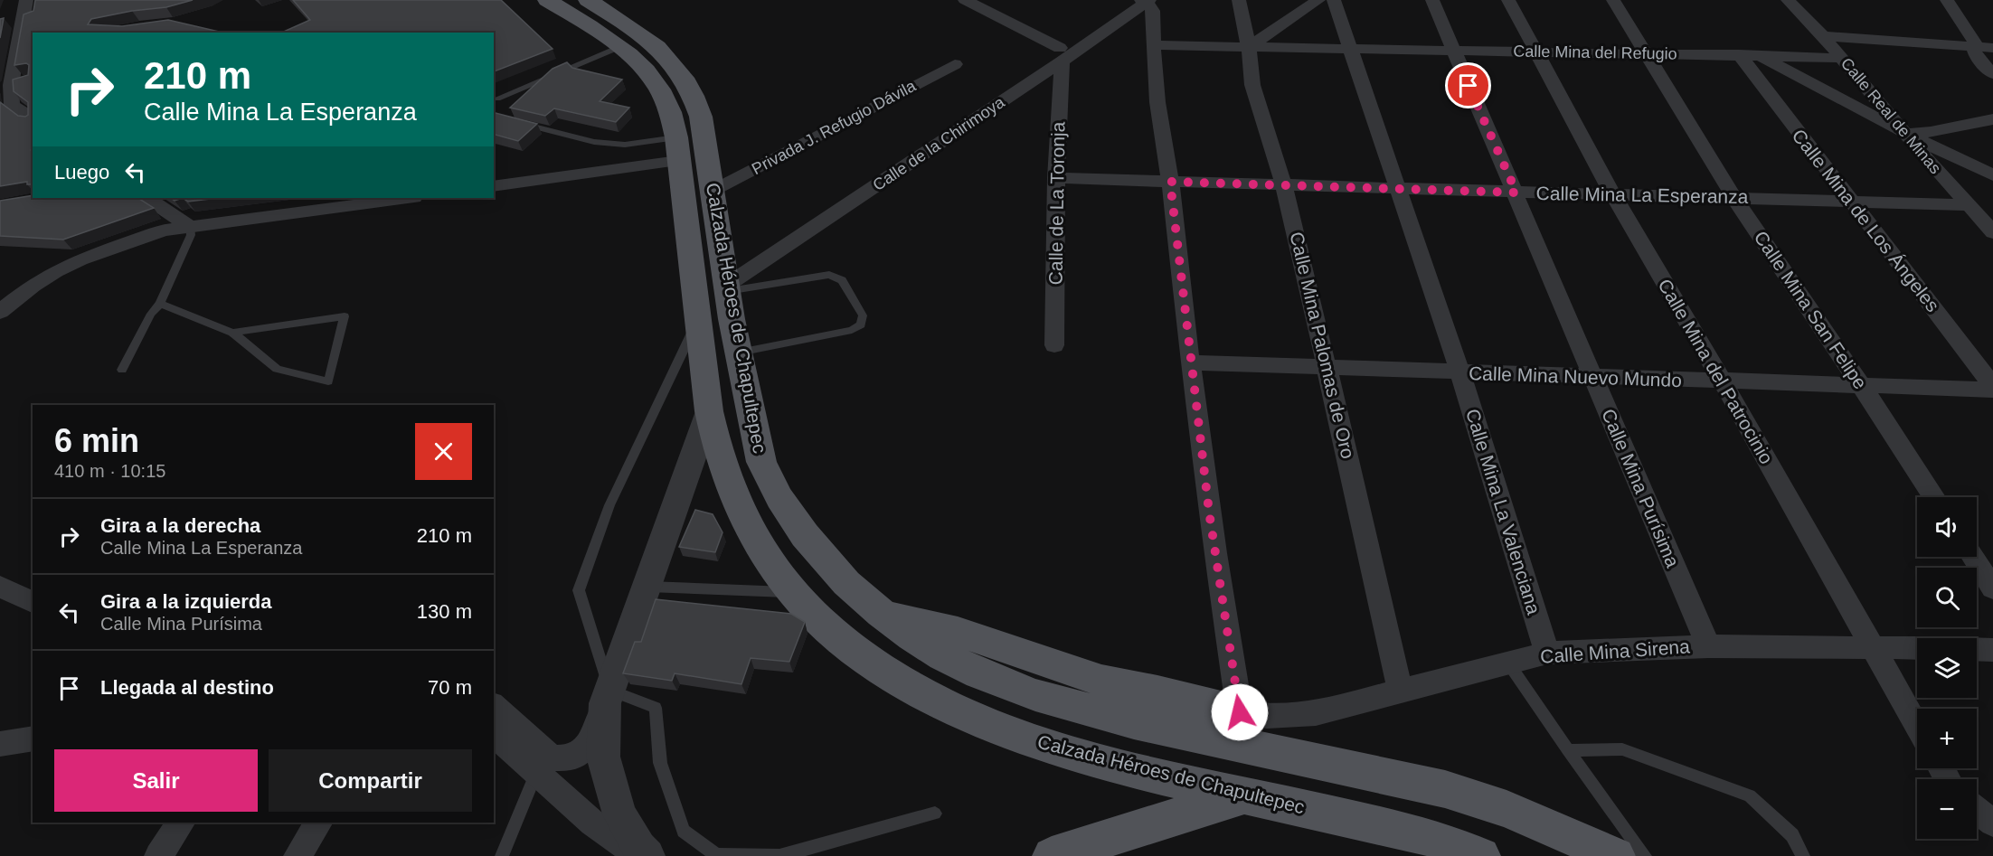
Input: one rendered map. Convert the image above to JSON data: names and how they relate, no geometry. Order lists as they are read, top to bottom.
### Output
{
  "streets": {
    "main road": ["Calzada Héroes de Chapultepec"],
    "street": [
      "Calle Mina del Refugio",
      "Calle Real de Minas",
      "Privada J. Refugio Dávila",
      "Calle de la Chirimoya",
      "Calle Mina La Esperanza",
      "Calle de La Toronja",
      "Calle Mina de Los Ángeles",
      "Calle Mina San Felipe",
      "Calle Mina Palomas de Oro",
      "Calle Mina del Patrocinio",
      "Calle Mina Nuevo Mundo",
      "Calle Mina Purísima",
      "Calle Mina La Valenciana",
      "Calle Mina Sirena"
    ]
  },
  "crossings": [
    ["Calle Mina del Refugio", "Calle Real de Minas"],
    ["Calle Mina del Refugio", "Calle Mina de Los Ángeles"],
    ["Calle Mina del Refugio", "Calle Mina San Felipe"],
    ["Calle Mina del Refugio", "Calle Mina Palomas de Oro"],
    ["Calle Mina del Refugio", "Calle Mina del Patrocinio"],
    ["Calle Mina del Refugio", "Calle Mina Purísima"],
    ["Calle Mina del Refugio", "Calle Mina La Valenciana"],
    ["Calle Real de Minas", "Calle Mina La Esperanza"],
    ["Privada J. Refugio Dávila", "Calzada Héroes de Chapultepec"],
    ["Calle de la Chirimoya", "Calle de La Toronja"],
    ["Calle de la Chirimoya", "Calzada Héroes de Chapultepec"],
    ["Calle Mina La Esperanza", "Calle de La Toronja"],
    ["Calle Mina La Esperanza", "Calle Mina de Los Ángeles"],
    ["Calle Mina La Esperanza", "Calle Mina San Felipe"],
    ["Calle Mina La Esperanza", "Calle Mina Palomas de Oro"],
    ["Calle Mina La Esperanza", "Calle Mina del Patrocinio"],
    ["Calle Mina La Esperanza", "Calle Mina Purísima"],
    ["Calle Mina La Esperanza", "Calle Mina La Valenciana"],
    ["Calle Mina de Los Ángeles", "Calle Mina Nuevo Mundo"],
    ["Calle Mina San Felipe", "Calle Mina Nuevo Mundo"],
    ["Calle Mina Palomas de Oro", "Calle Mina Nuevo Mundo"],
    ["Calle Mina Palomas de Oro", "Calle Mina Sirena"],
    ["Calle Mina del Patrocinio", "Calle Mina Nuevo Mundo"],
    ["Calle Mina del Patrocinio", "Calle Mina Sirena"],
    ["Calle Mina Nuevo Mundo", "Calle Mina Purísima"],
    ["Calle Mina Nuevo Mundo", "Calle Mina La Valenciana"],
    ["Calle Mina Purísima", "Calle Mina Sirena"],
    ["Calle Mina La Valenciana", "Calle Mina Sirena"]
  ],
  "page": {
    "turn": ["210 m", "Calle Mina La Esperanza"],
    "then": "Luego",
    "heading": ["6 min", "410 m · 10:15"],
    "map_buttons": ["+", "−"],
    "list": [
      {
        "name": "Gira a la derecha",
        "note": "Calle Mina La Esperanza",
        "value": "210 m"
      },
      {
        "name": "Gira a la izquierda",
        "note": "Calle Mina Purísima",
        "value": "130 m"
      },
      {
        "name": "Llegada al destino",
        "value": "70 m"
      }
    ],
    "buttons": ["Salir", "Compartir"]
  }
}
